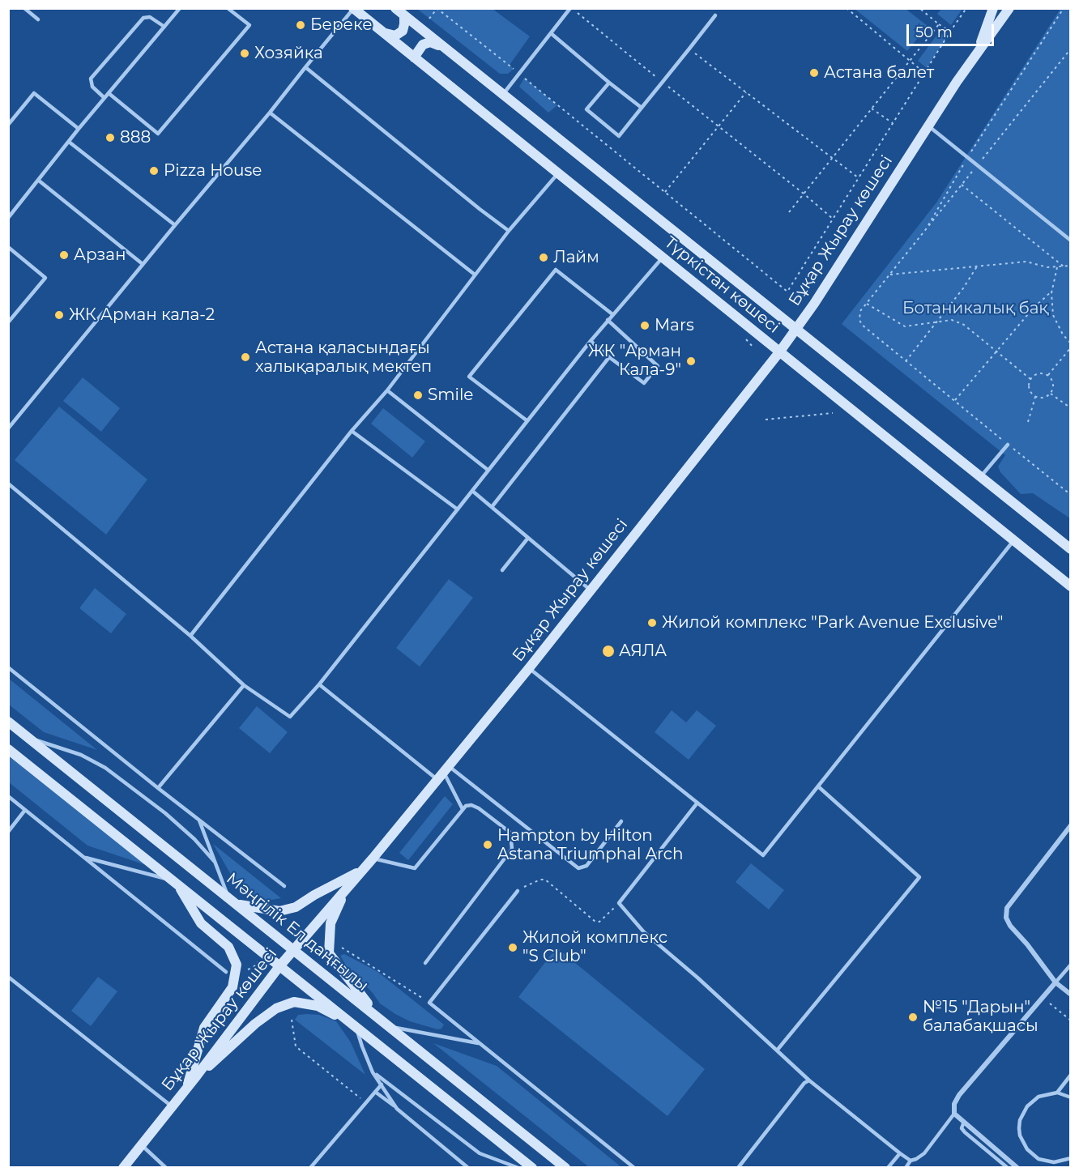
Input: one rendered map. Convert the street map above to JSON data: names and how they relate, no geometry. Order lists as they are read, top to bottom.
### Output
{
  "streets": {
    "main road": ["Бұқар Жырау көшесі", "Түркістан көшесі", "Мәңгілік Ел даңғылы"]
  },
  "crossings": [
    ["Бұқар Жырау көшесі", "Түркістан көшесі"],
    ["Бұқар Жырау көшесі", "Мәңгілік Ел даңғылы"]
  ],
  "parks": ["Ботаникалық бақ"],
  "places": [
    "Береке",
    "Хозяйка",
    "Астана балет",
    "888",
    "Pizza House",
    "Арзан",
    "Лайм",
    "ЖК Арман кала-2",
    "Mars",
    "Астана қаласындағы халықаралық мектеп",
    "ЖК \"Арман Кала-9\"",
    "Smile",
    "Жилой комплекс \"Park Avenue Exclusive\"",
    "АЯЛА",
    "Hampton by Hilton Astana Triumphal Arch",
    "Жилой комплекс \"S Club\"",
    "№15 \"Дарын\" балабақшасы"
  ],
  "scale_bar": "50 m"
}
